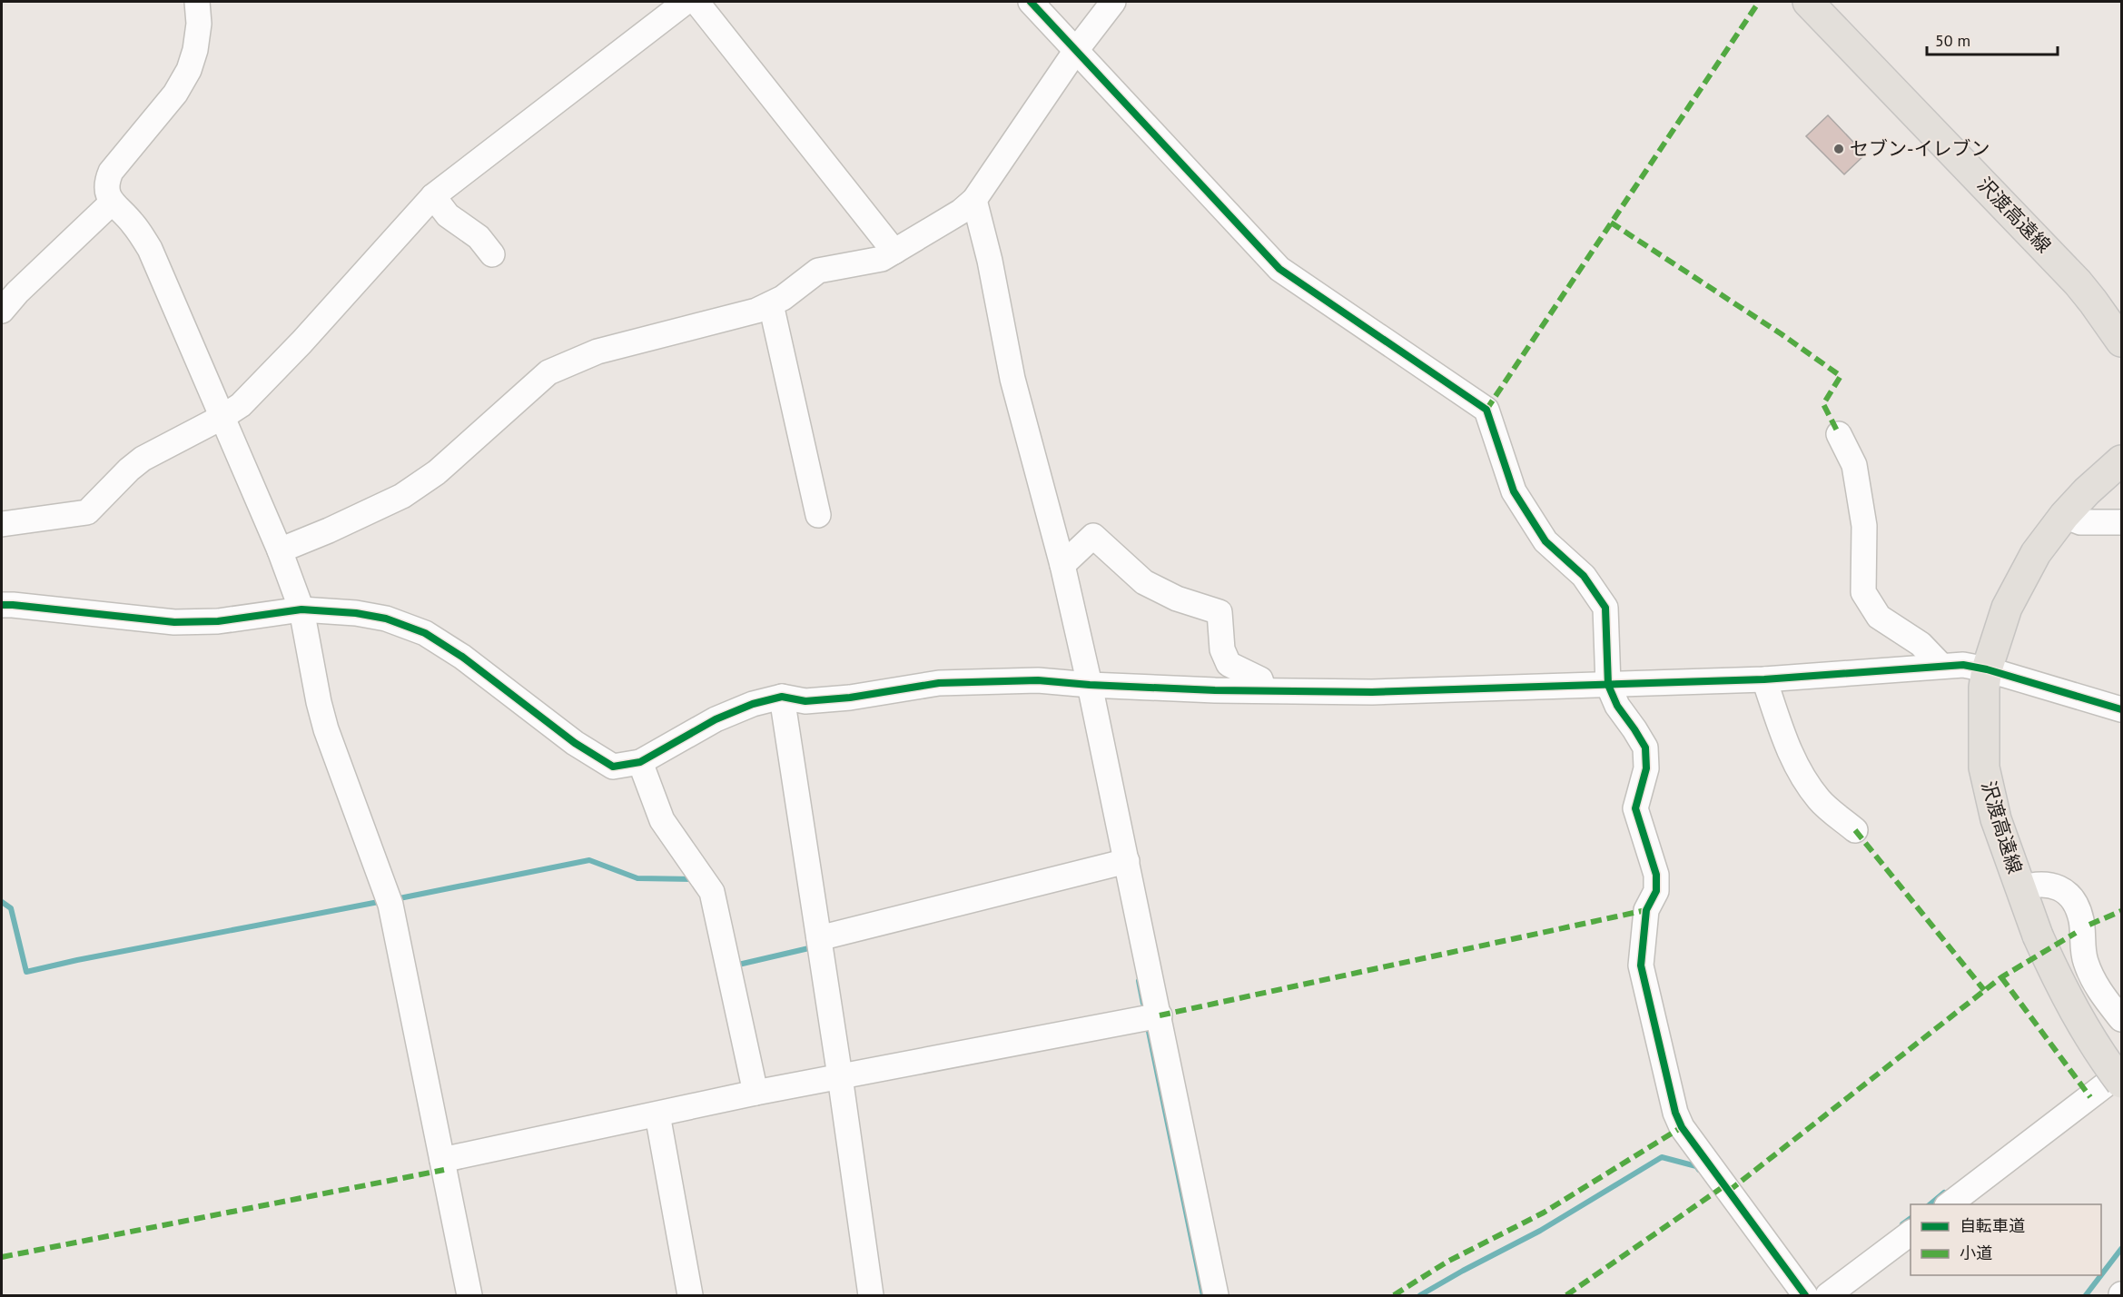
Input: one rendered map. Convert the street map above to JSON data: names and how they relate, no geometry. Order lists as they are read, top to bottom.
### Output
{
  "streets": {
    "main road": ["沢渡高遠線"]
  },
  "places": ["セブン-イレブン"],
  "legend": ["自転車道", "小道"],
  "scale_bar": "50 m"
}
